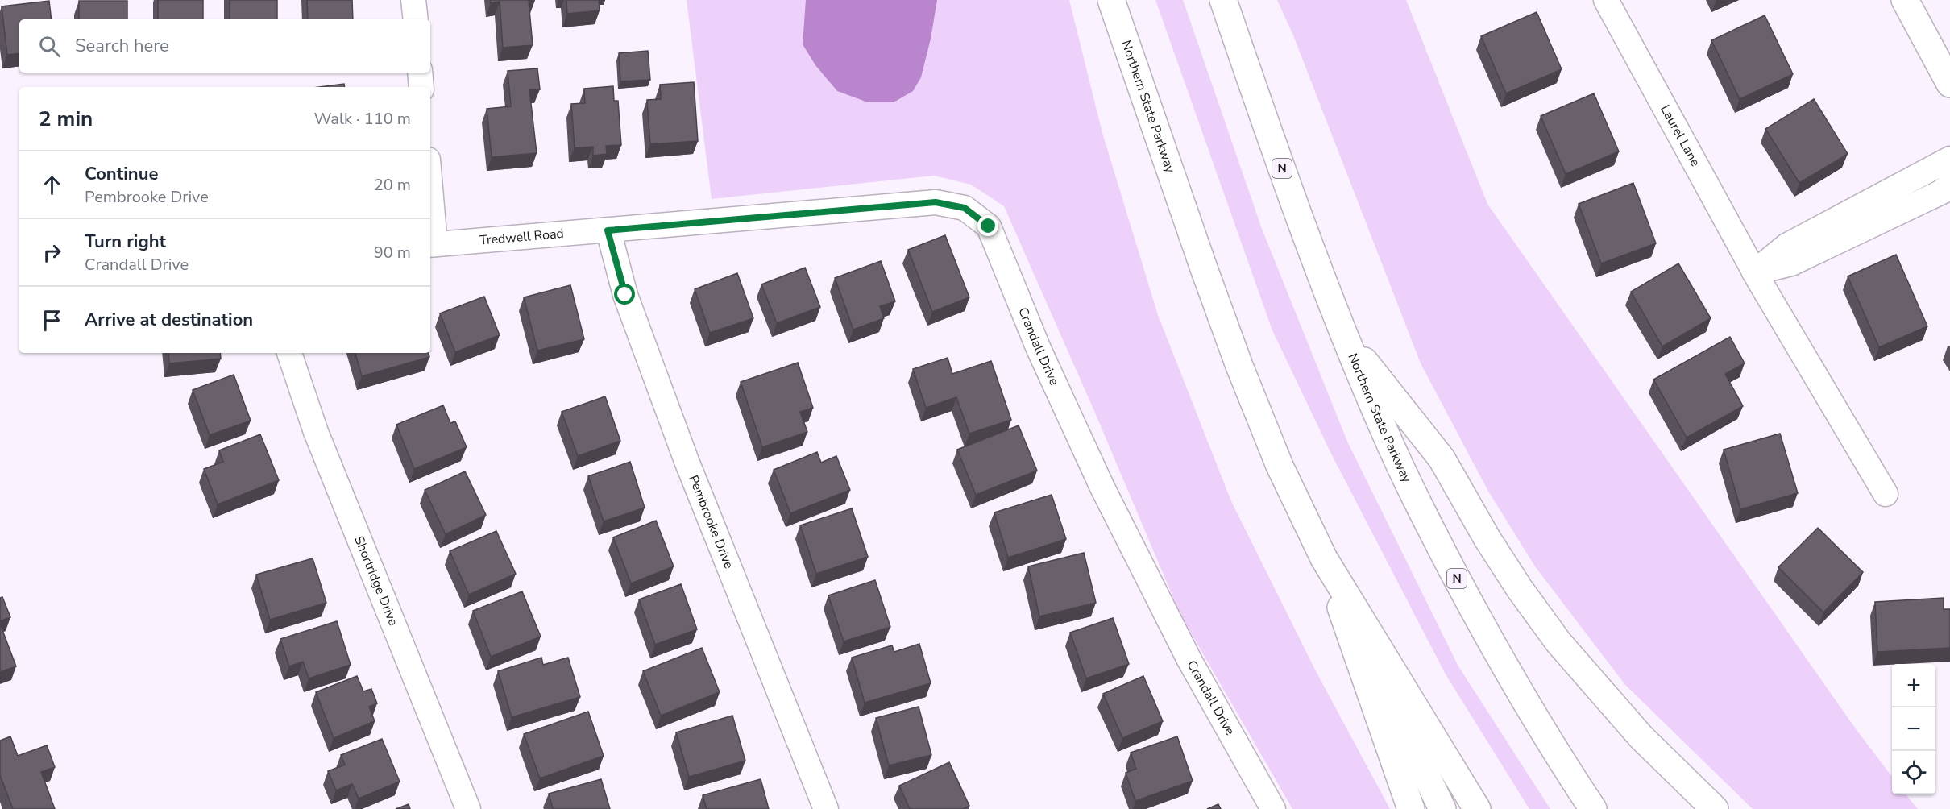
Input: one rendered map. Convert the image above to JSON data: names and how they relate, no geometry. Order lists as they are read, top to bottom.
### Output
{
  "streets": {
    "main road": ["Northern State Parkway", "N"],
    "street": [
      "Laurel Lane",
      "Tredwell Road",
      "Crandall Drive",
      "Pembrooke Drive",
      "Shortridge Drive"
    ]
  },
  "crossings": [
    ["Tredwell Road", "Crandall Drive"],
    ["Tredwell Road", "Pembrooke Drive"],
    ["Crandall Drive", "Pembrooke Drive"]
  ],
  "page": {
    "search": "Search here",
    "heading": ["2 min", "Walk · 110 m"],
    "list": [
      ["Continue", "Pembrooke Drive", "20 m"],
      ["Turn right", "Crandall Drive", "90 m"],
      "Arrive at destination"
    ],
    "map_buttons": ["+", "−"]
  }
}
